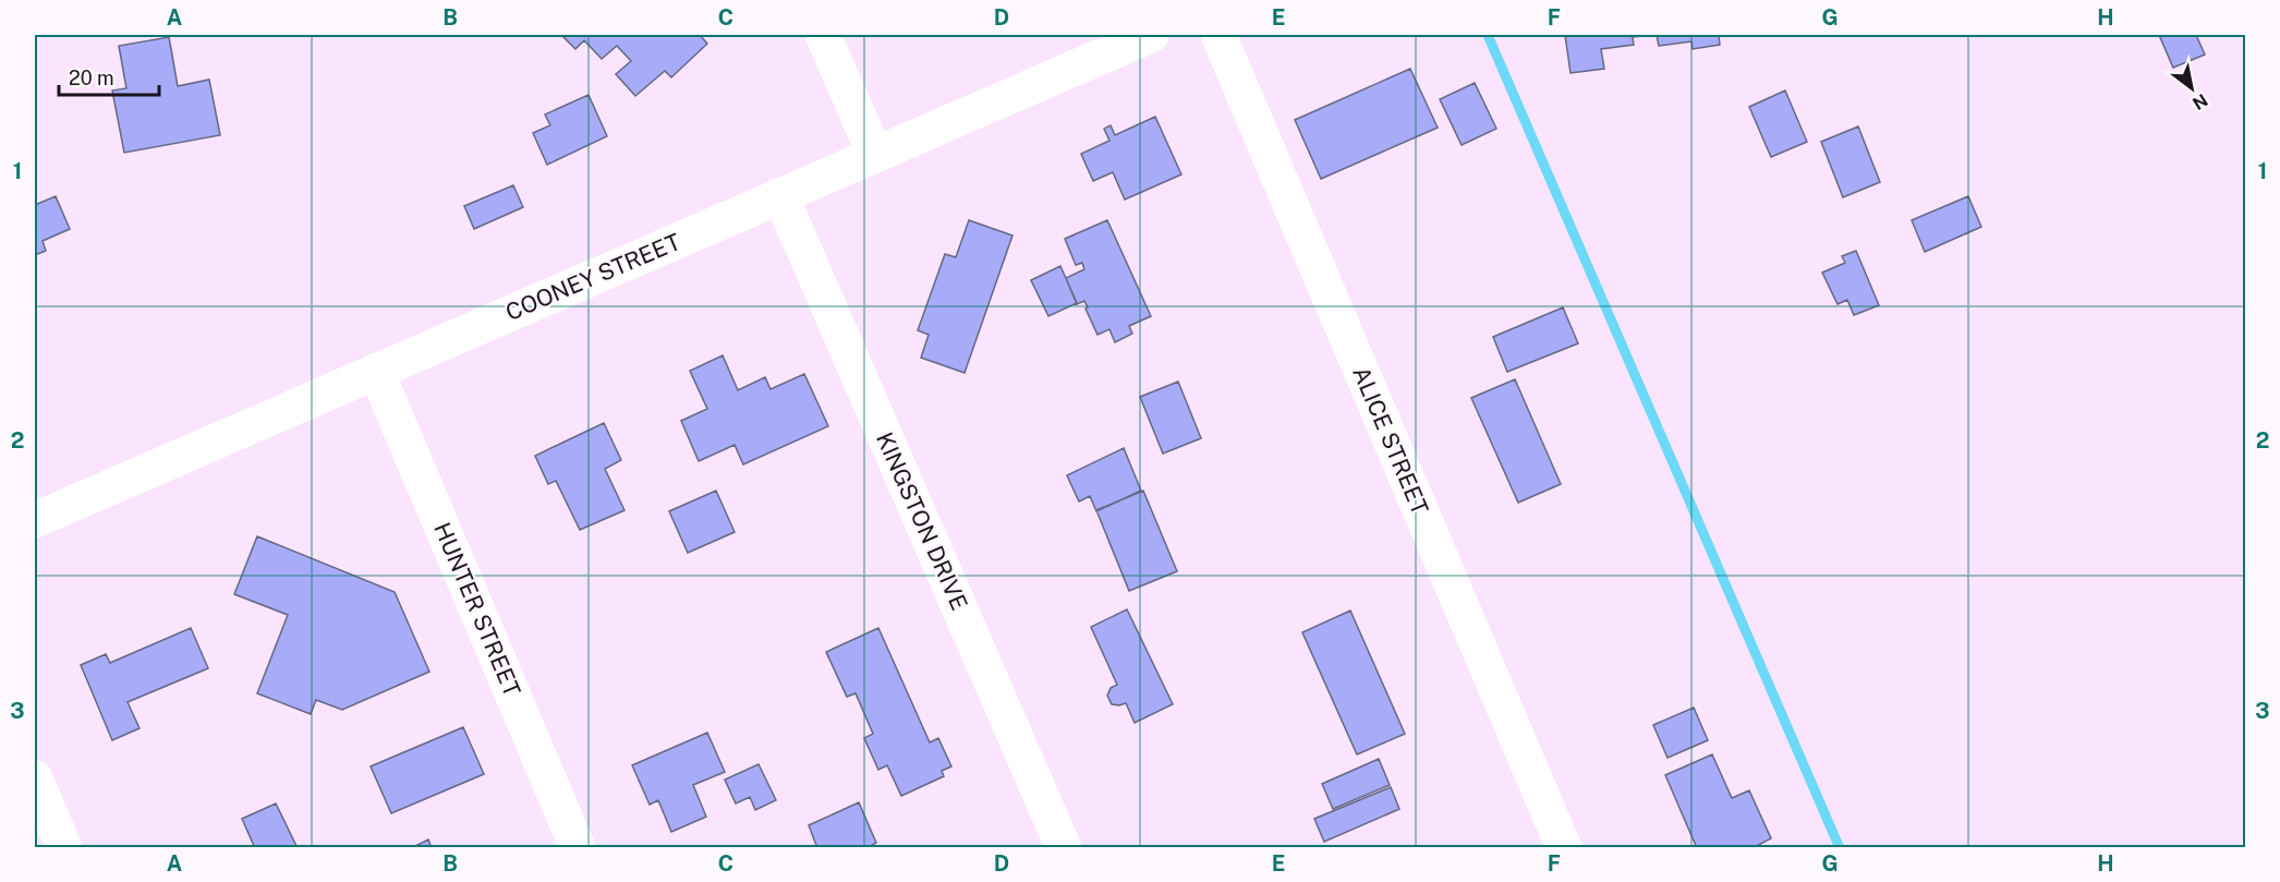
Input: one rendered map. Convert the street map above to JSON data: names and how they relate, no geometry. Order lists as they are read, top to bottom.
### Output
{
  "streets": {
    "street": [
      "COONEY STREET",
      "ALICE STREET",
      "KINGSTON DRIVE",
      "HUNTER STREET"
    ]
  },
  "crossings": [
    ["COONEY STREET", "KINGSTON DRIVE"],
    ["COONEY STREET", "HUNTER STREET"]
  ],
  "scale_bar": "20 m",
  "north": "bottom right",
  "grid": {
    "columns": [
      "A",
      "B",
      "C",
      "D",
      "E",
      "F",
      "G",
      "H"
    ],
    "rows": ["1", "2", "3"]
  }
}
